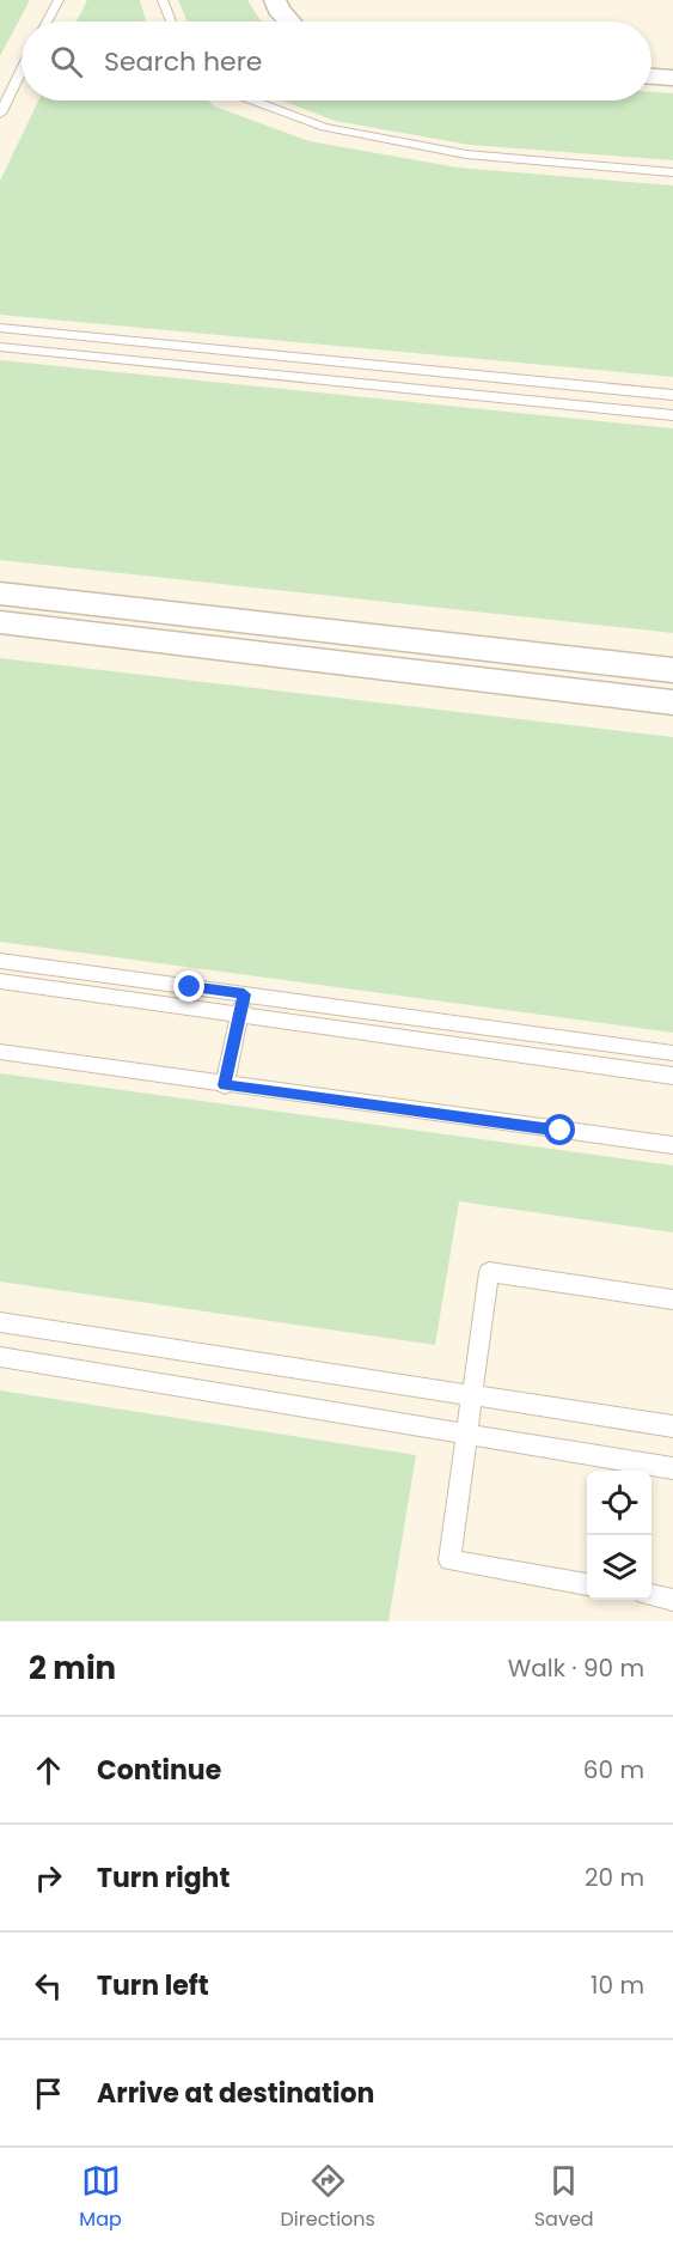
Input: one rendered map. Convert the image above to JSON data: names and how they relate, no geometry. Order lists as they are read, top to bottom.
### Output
{
  "page": {
    "search": "Search here",
    "heading": ["2 min", "Walk · 90 m"],
    "list": [
      ["Continue", "60 m"],
      ["Turn right", "20 m"],
      ["Turn left", "10 m"],
      "Arrive at destination"
    ],
    "nav": ["Map", "Directions", "Saved"]
  }
}
